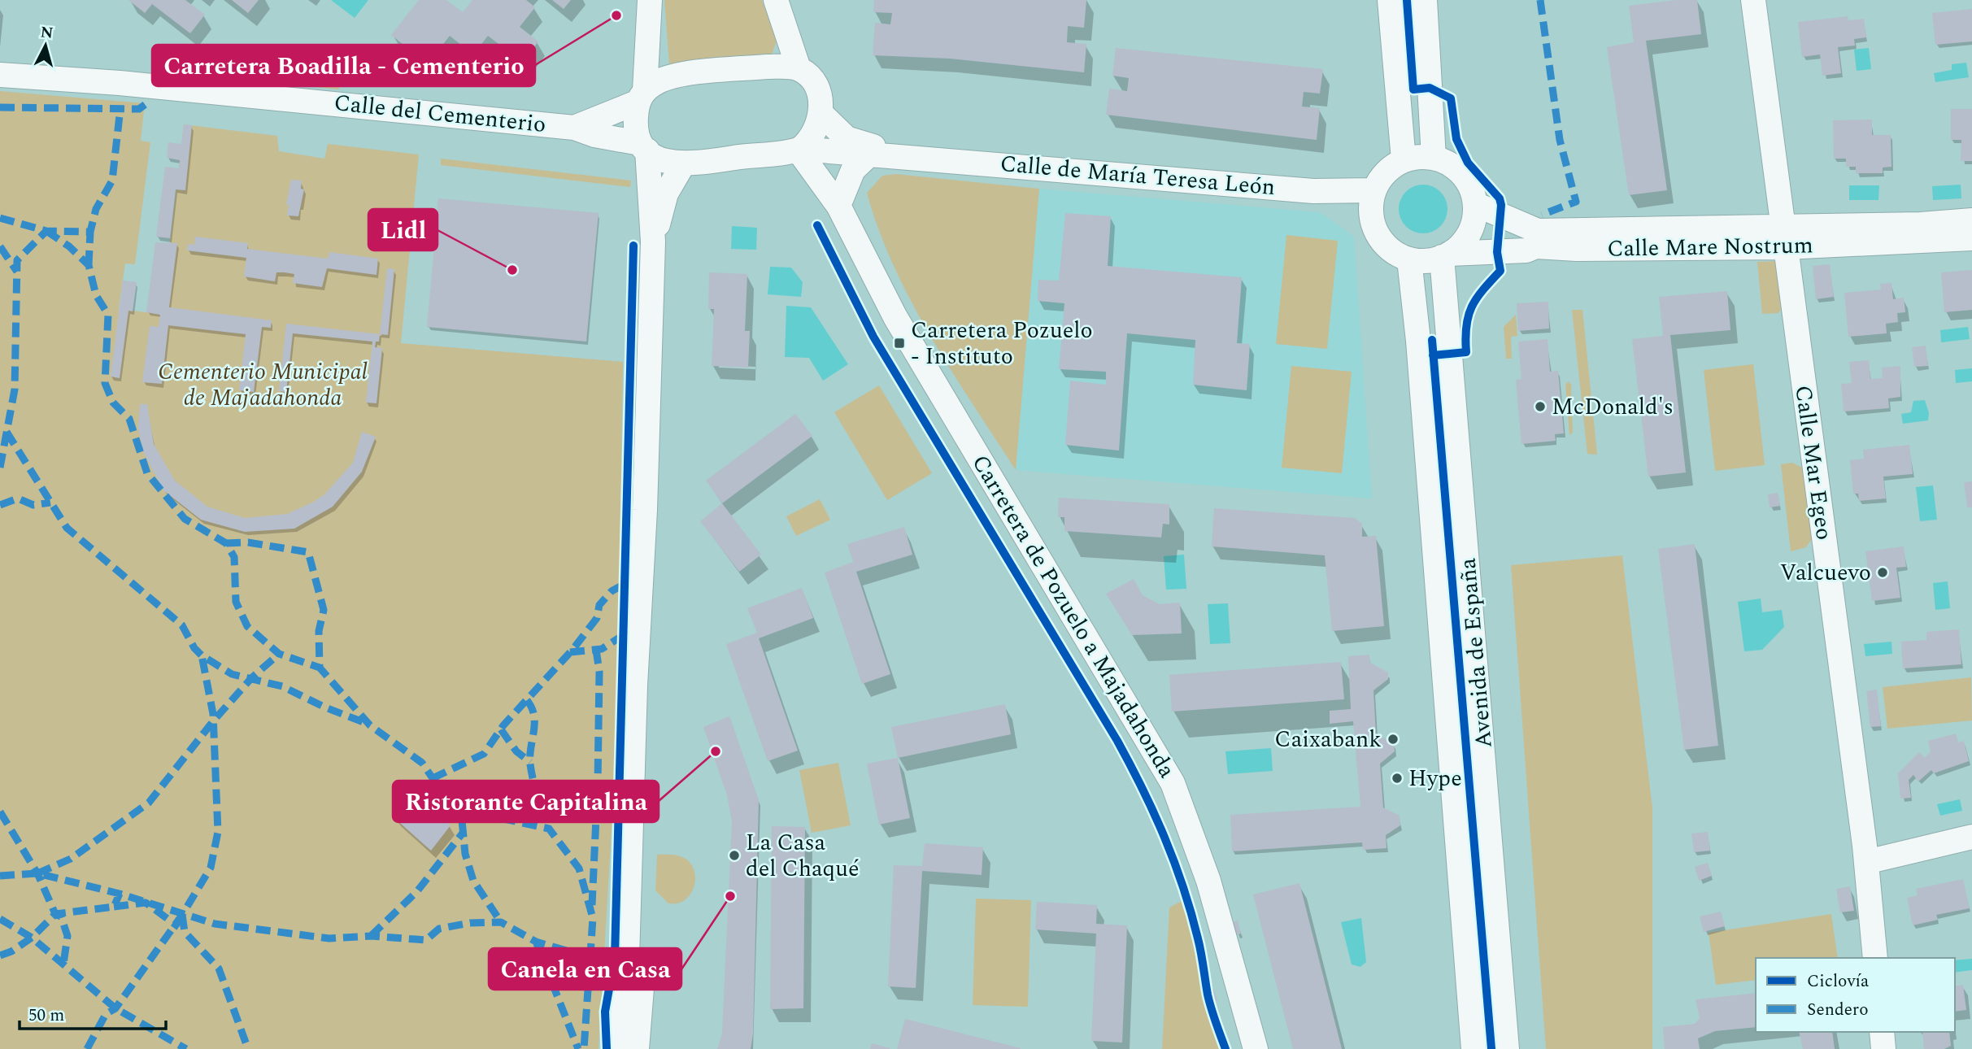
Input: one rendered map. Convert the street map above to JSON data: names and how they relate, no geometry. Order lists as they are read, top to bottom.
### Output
{
  "streets": {
    "street": [
      "Calle del Cementerio",
      "Calle de María Teresa León",
      "Calle Mare Nostrum",
      "Calle Mar Egeo",
      "Carretera de Pozuelo a Majadahonda",
      "Avenida de España"
    ]
  },
  "crossings": [
    ["Calle de María Teresa León", "Calle Mare Nostrum"],
    ["Calle de María Teresa León", "Carretera de Pozuelo a Majadahonda"],
    ["Calle de María Teresa León", "Avenida de España"],
    ["Calle Mare Nostrum", "Calle Mar Egeo"],
    ["Calle Mare Nostrum", "Avenida de España"]
  ],
  "parks": ["Cementerio Municipal de Majadahonda"],
  "places": {
    "other": [
      "Carretera Boadilla - Cementerio",
      "Lidl",
      "McDonald's",
      "Valcuevo",
      "Caixabank",
      "Ristorante Capitalina",
      "Hype",
      "La Casa del Chaqué",
      "Canela en Casa"
    ],
    "transit": ["Carretera Pozuelo - Instituto"]
  },
  "legend": ["Ciclovía", "Sendero"],
  "scale_bar": "50 m",
  "north": "top"
}
